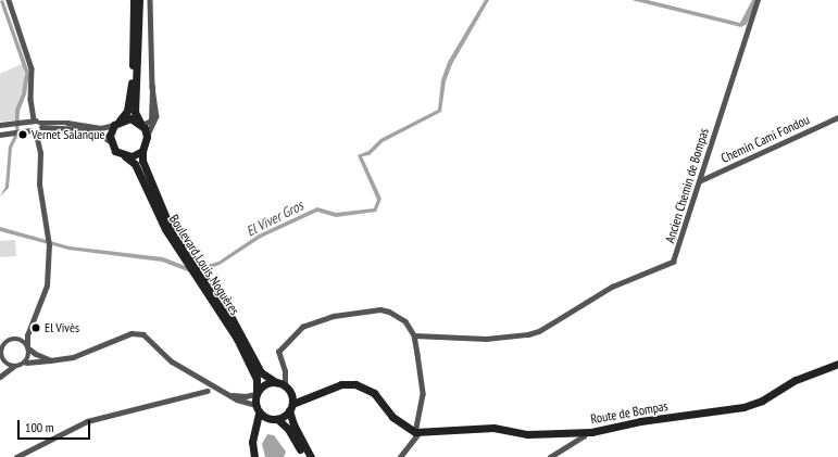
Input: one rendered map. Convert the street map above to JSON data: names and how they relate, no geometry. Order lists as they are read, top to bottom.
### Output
{
  "streets": {
    "main road": ["Boulevard Louis Noguères", "Route de Bompas"],
    "street": ["Chemin Cami Fondou", "Ancien Chemin de Bompas"]
  },
  "crossings": [
    ["Chemin Cami Fondou", "Ancien Chemin de Bompas"]
  ],
  "water": ["El Viver Gros"],
  "places": ["Vernet Salanque", "El Vivès"],
  "scale_bar": "100 m"
}
